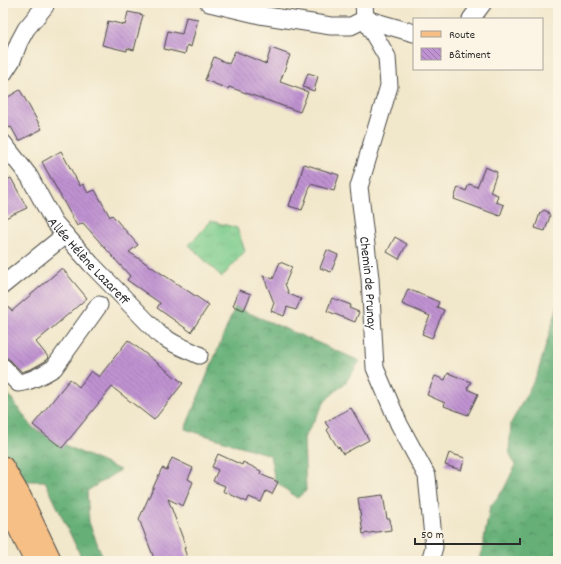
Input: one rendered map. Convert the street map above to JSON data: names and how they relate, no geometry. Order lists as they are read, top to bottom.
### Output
{
  "streets": {
    "street": ["Allée Hélène Lazareff", "Chemin de Prunay"]
  },
  "legend": ["Route", "Bâtiment"],
  "scale_bar": "50 m"
}
